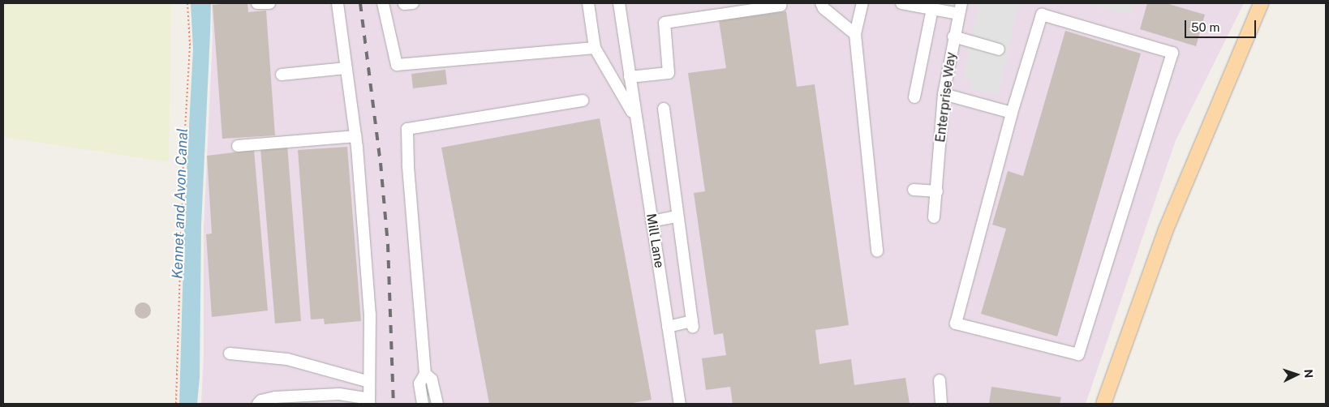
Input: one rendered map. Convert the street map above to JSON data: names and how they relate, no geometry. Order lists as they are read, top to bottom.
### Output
{
  "streets": {
    "street": ["Enterprise Way", "Mill Lane"]
  },
  "water": ["Kennet and Avon Canal"],
  "scale_bar": "50 m",
  "north": "right"
}
